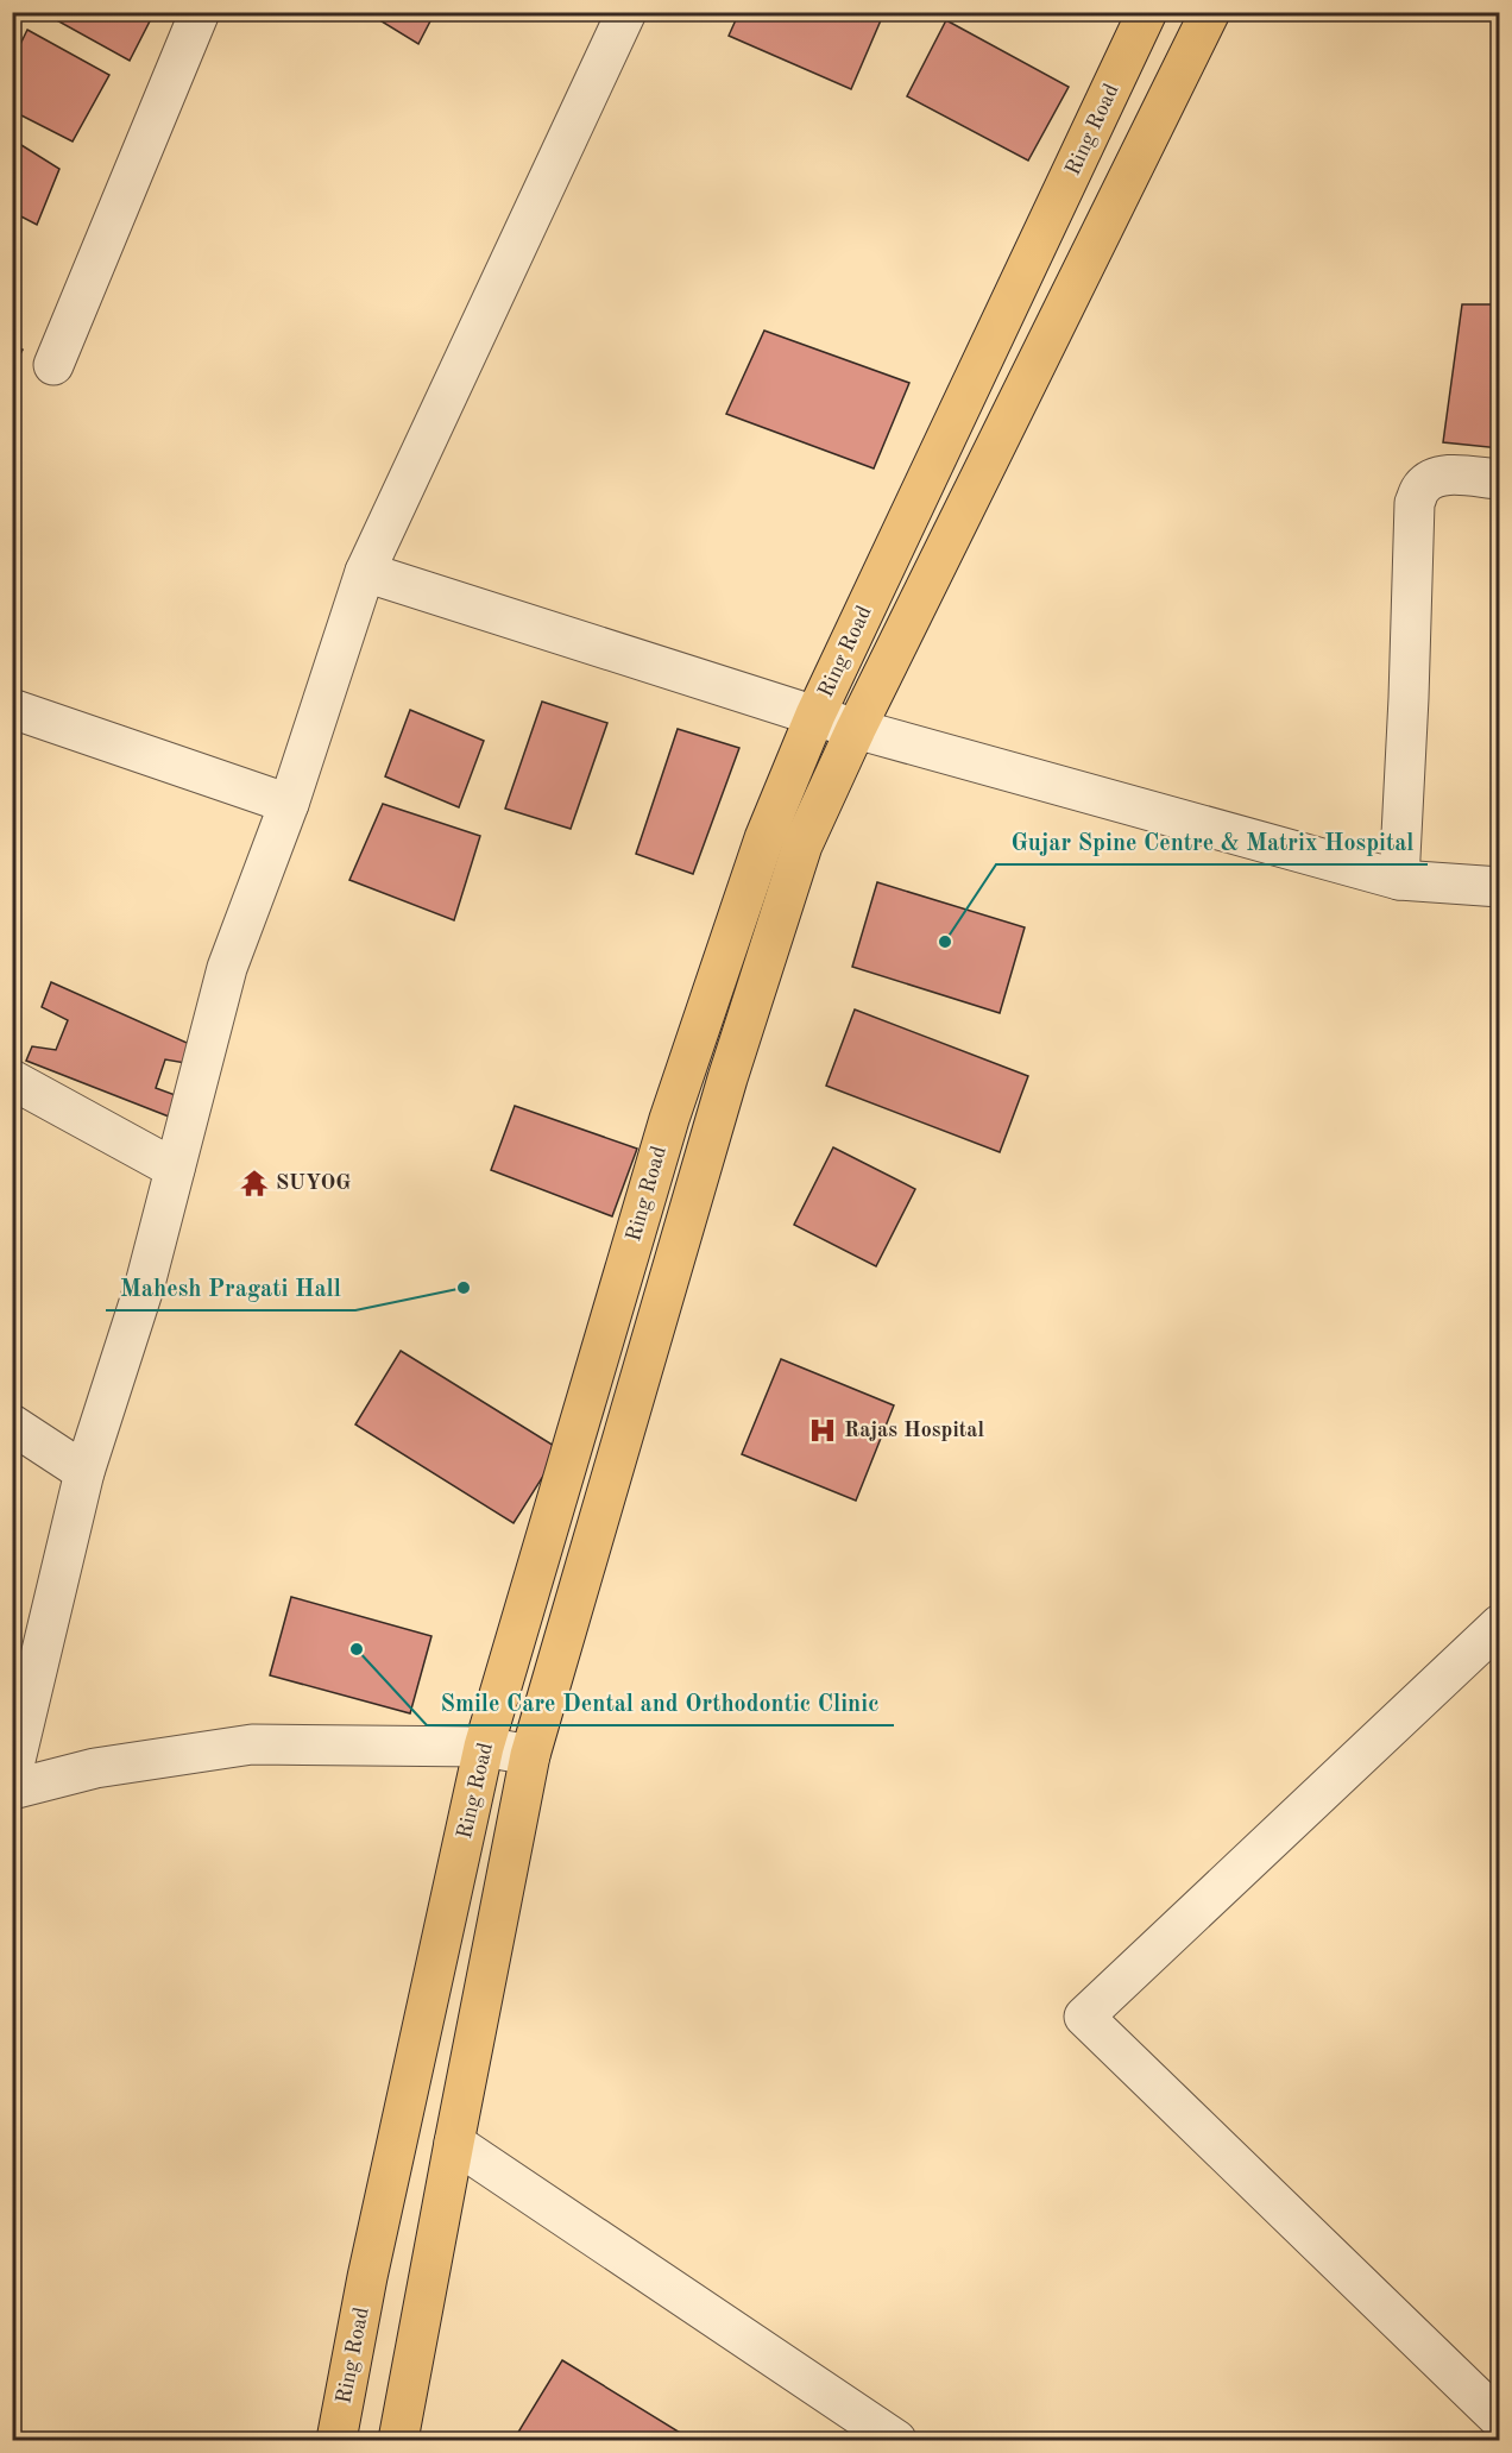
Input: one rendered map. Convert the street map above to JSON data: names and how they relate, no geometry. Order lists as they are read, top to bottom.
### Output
{
  "streets": {
    "main road": ["Ring Road"]
  },
  "places": {
    "other": ["Gujar Spine Centre & Matrix Hospital", "Mahesh Pragati Hall", "Smile Care Dental and Orthodontic Clinic"],
    "temple": ["SUYOG"],
    "hospital": ["Rajas Hospital"]
  }
}
